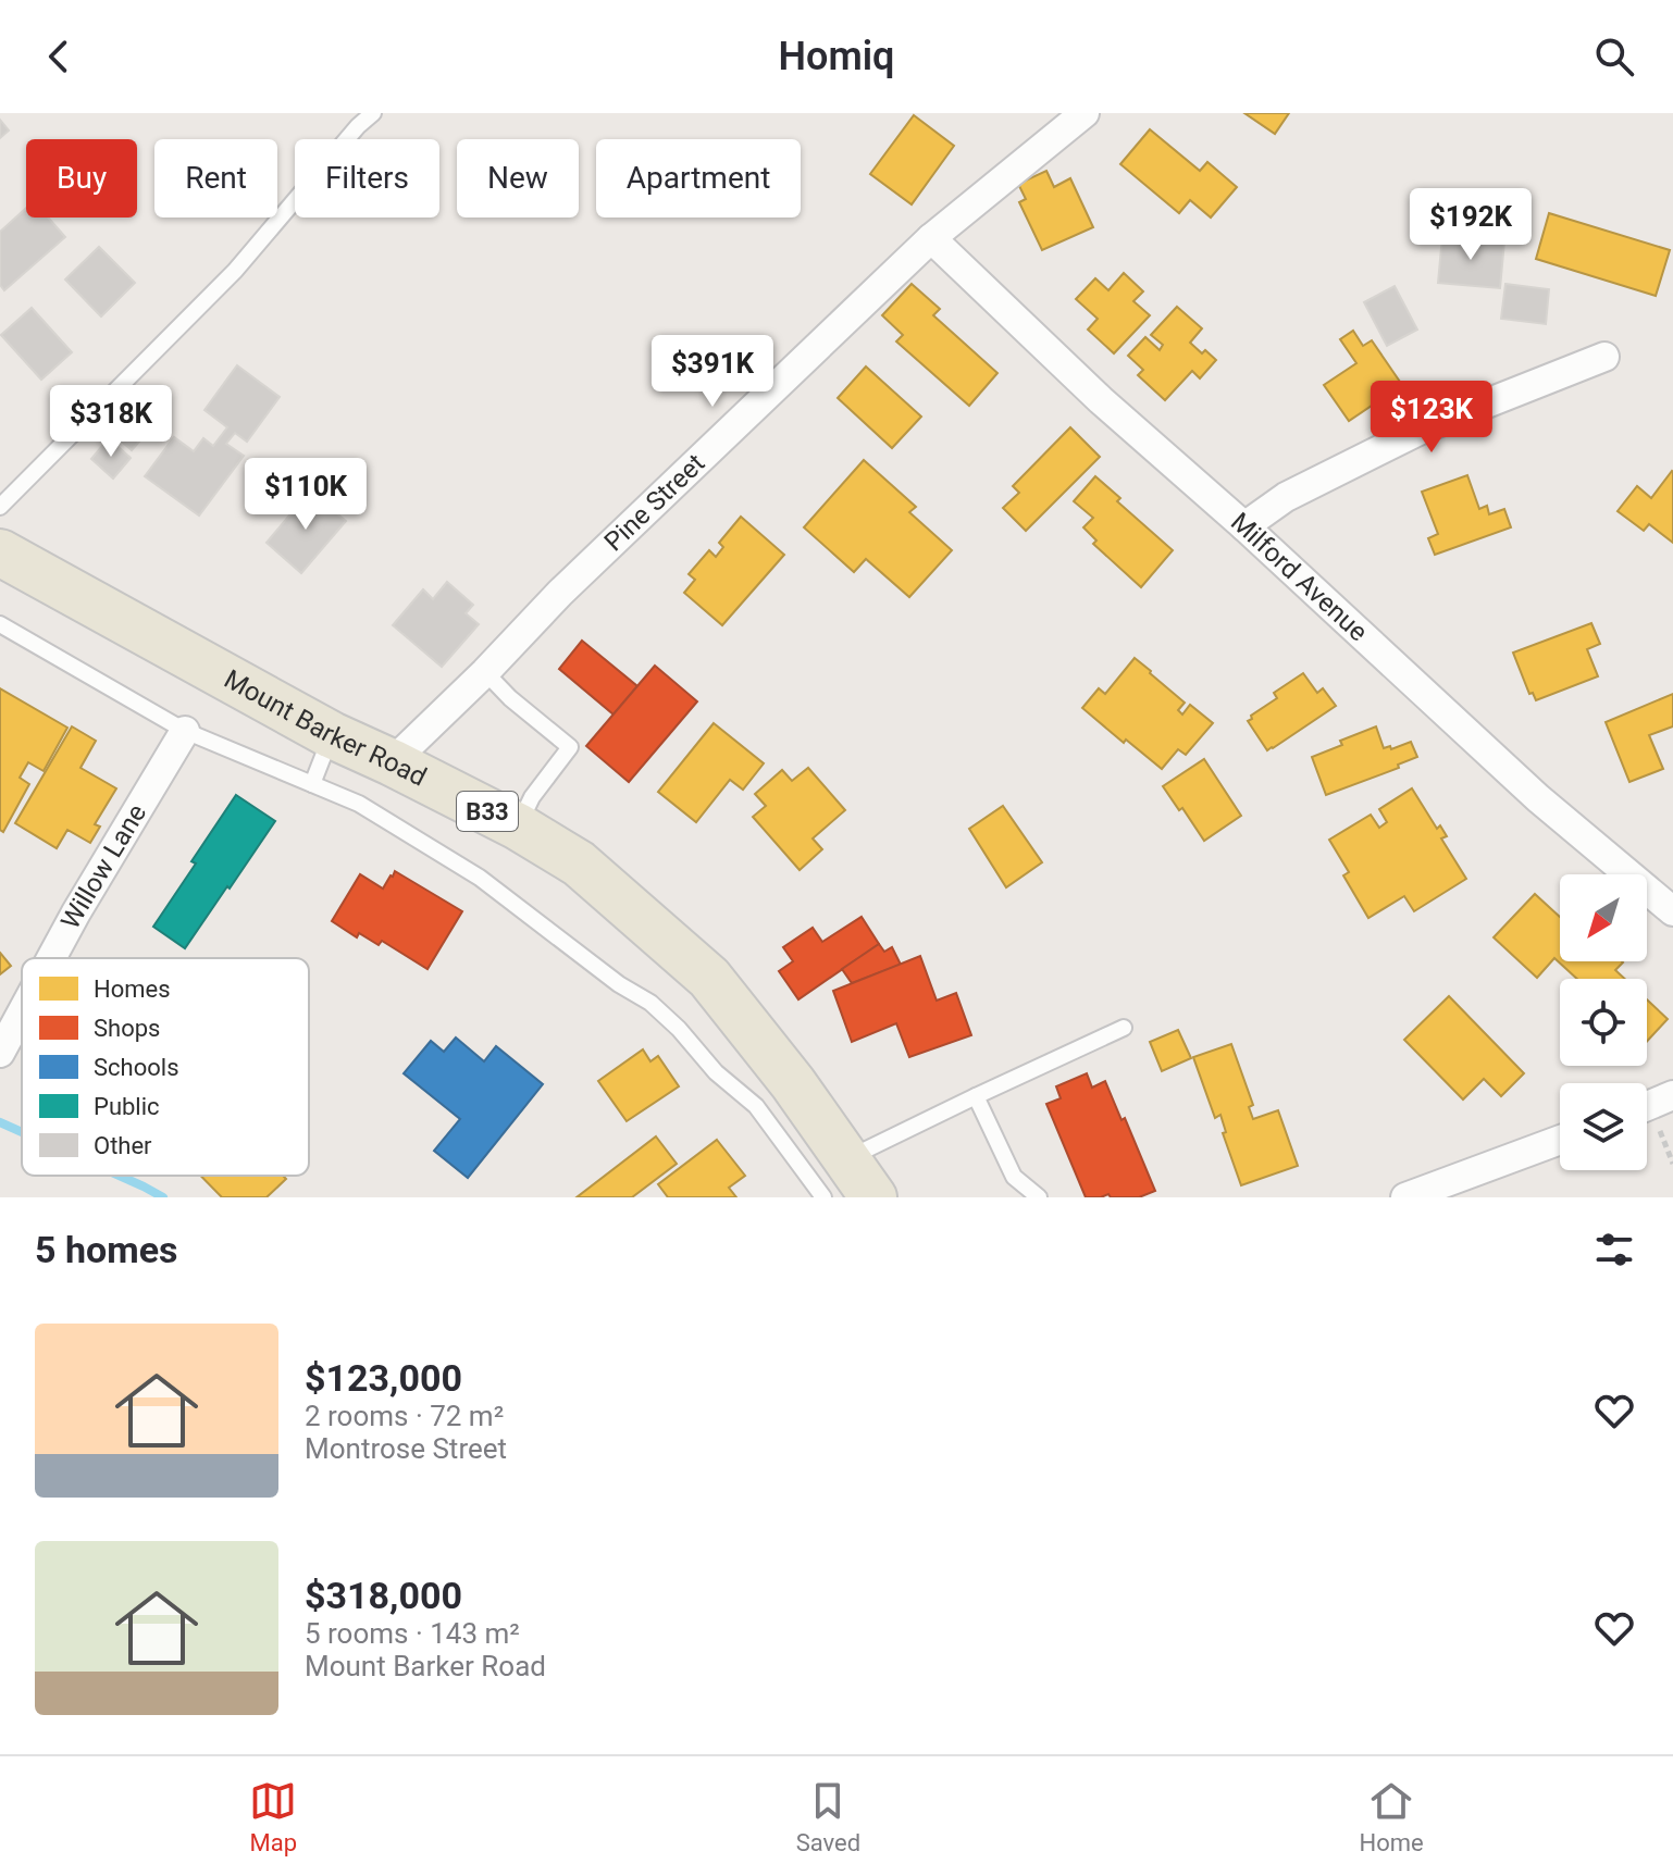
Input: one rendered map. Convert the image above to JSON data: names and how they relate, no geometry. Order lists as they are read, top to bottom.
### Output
{
  "streets": {
    "main road": ["Mount Barker Road", "B33"],
    "street": ["Pine Street", "Milford Avenue", "Willow Lane"]
  },
  "crossings": [
    ["Pine Street", "Milford Avenue"],
    ["Pine Street", "Mount Barker Road"],
    ["Mount Barker Road", "Willow Lane"]
  ],
  "legend": [
    "Homes",
    "Shops",
    "Schools",
    "Public",
    "Other"
  ],
  "north": "bottom left",
  "page": {
    "header": "Homiq",
    "chip": [
      "Buy",
      "Rent",
      "Filters",
      "New",
      "Apartment"
    ],
    "price": [
      "$192K",
      "$391K",
      "$123K",
      "$318K",
      "$110K"
    ],
    "heading": "5 homes",
    "list": [
      {
        "name": "$123,000",
        "note": "2 rooms · 72 m² · Montrose Street"
      },
      {
        "name": "$318,000",
        "note": "5 rooms · 143 m² · Mount Barker Road"
      }
    ],
    "tabs": ["Map", "Saved", "Home"]
  }
}
